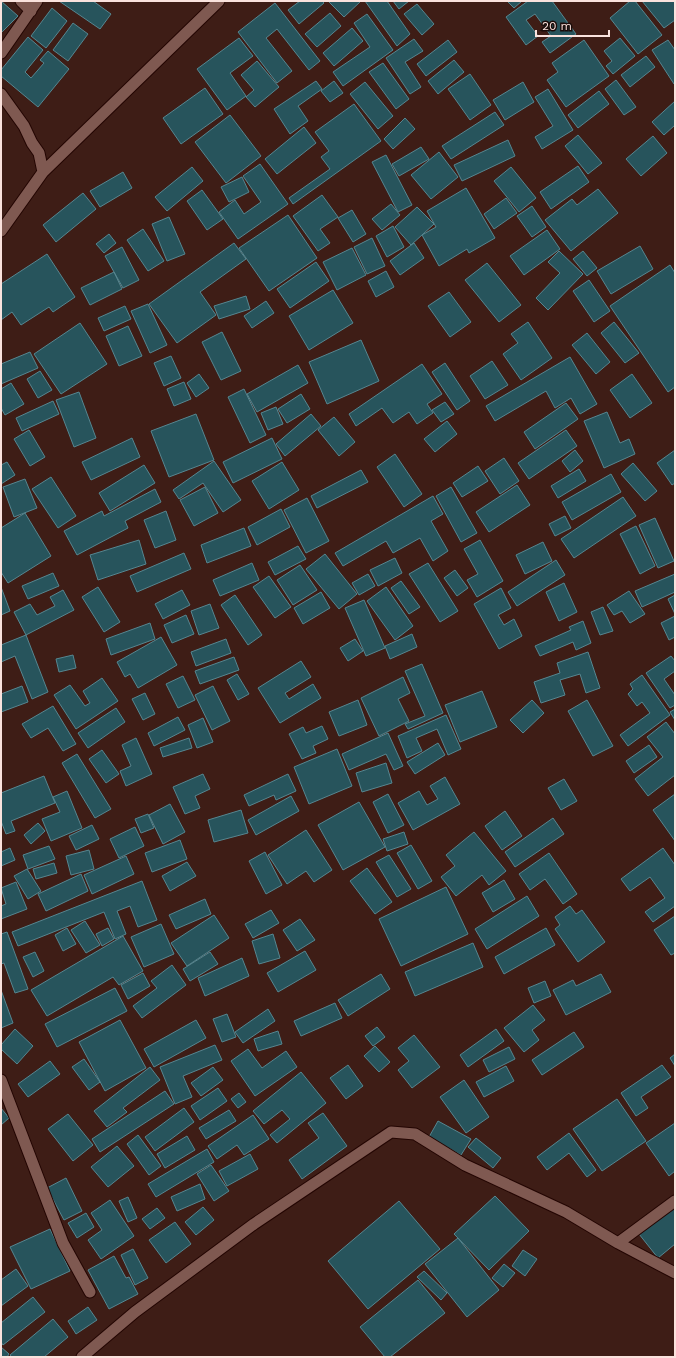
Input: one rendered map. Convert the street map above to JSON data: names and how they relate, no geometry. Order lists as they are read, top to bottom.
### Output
{
  "scale_bar": "20 m"
}
